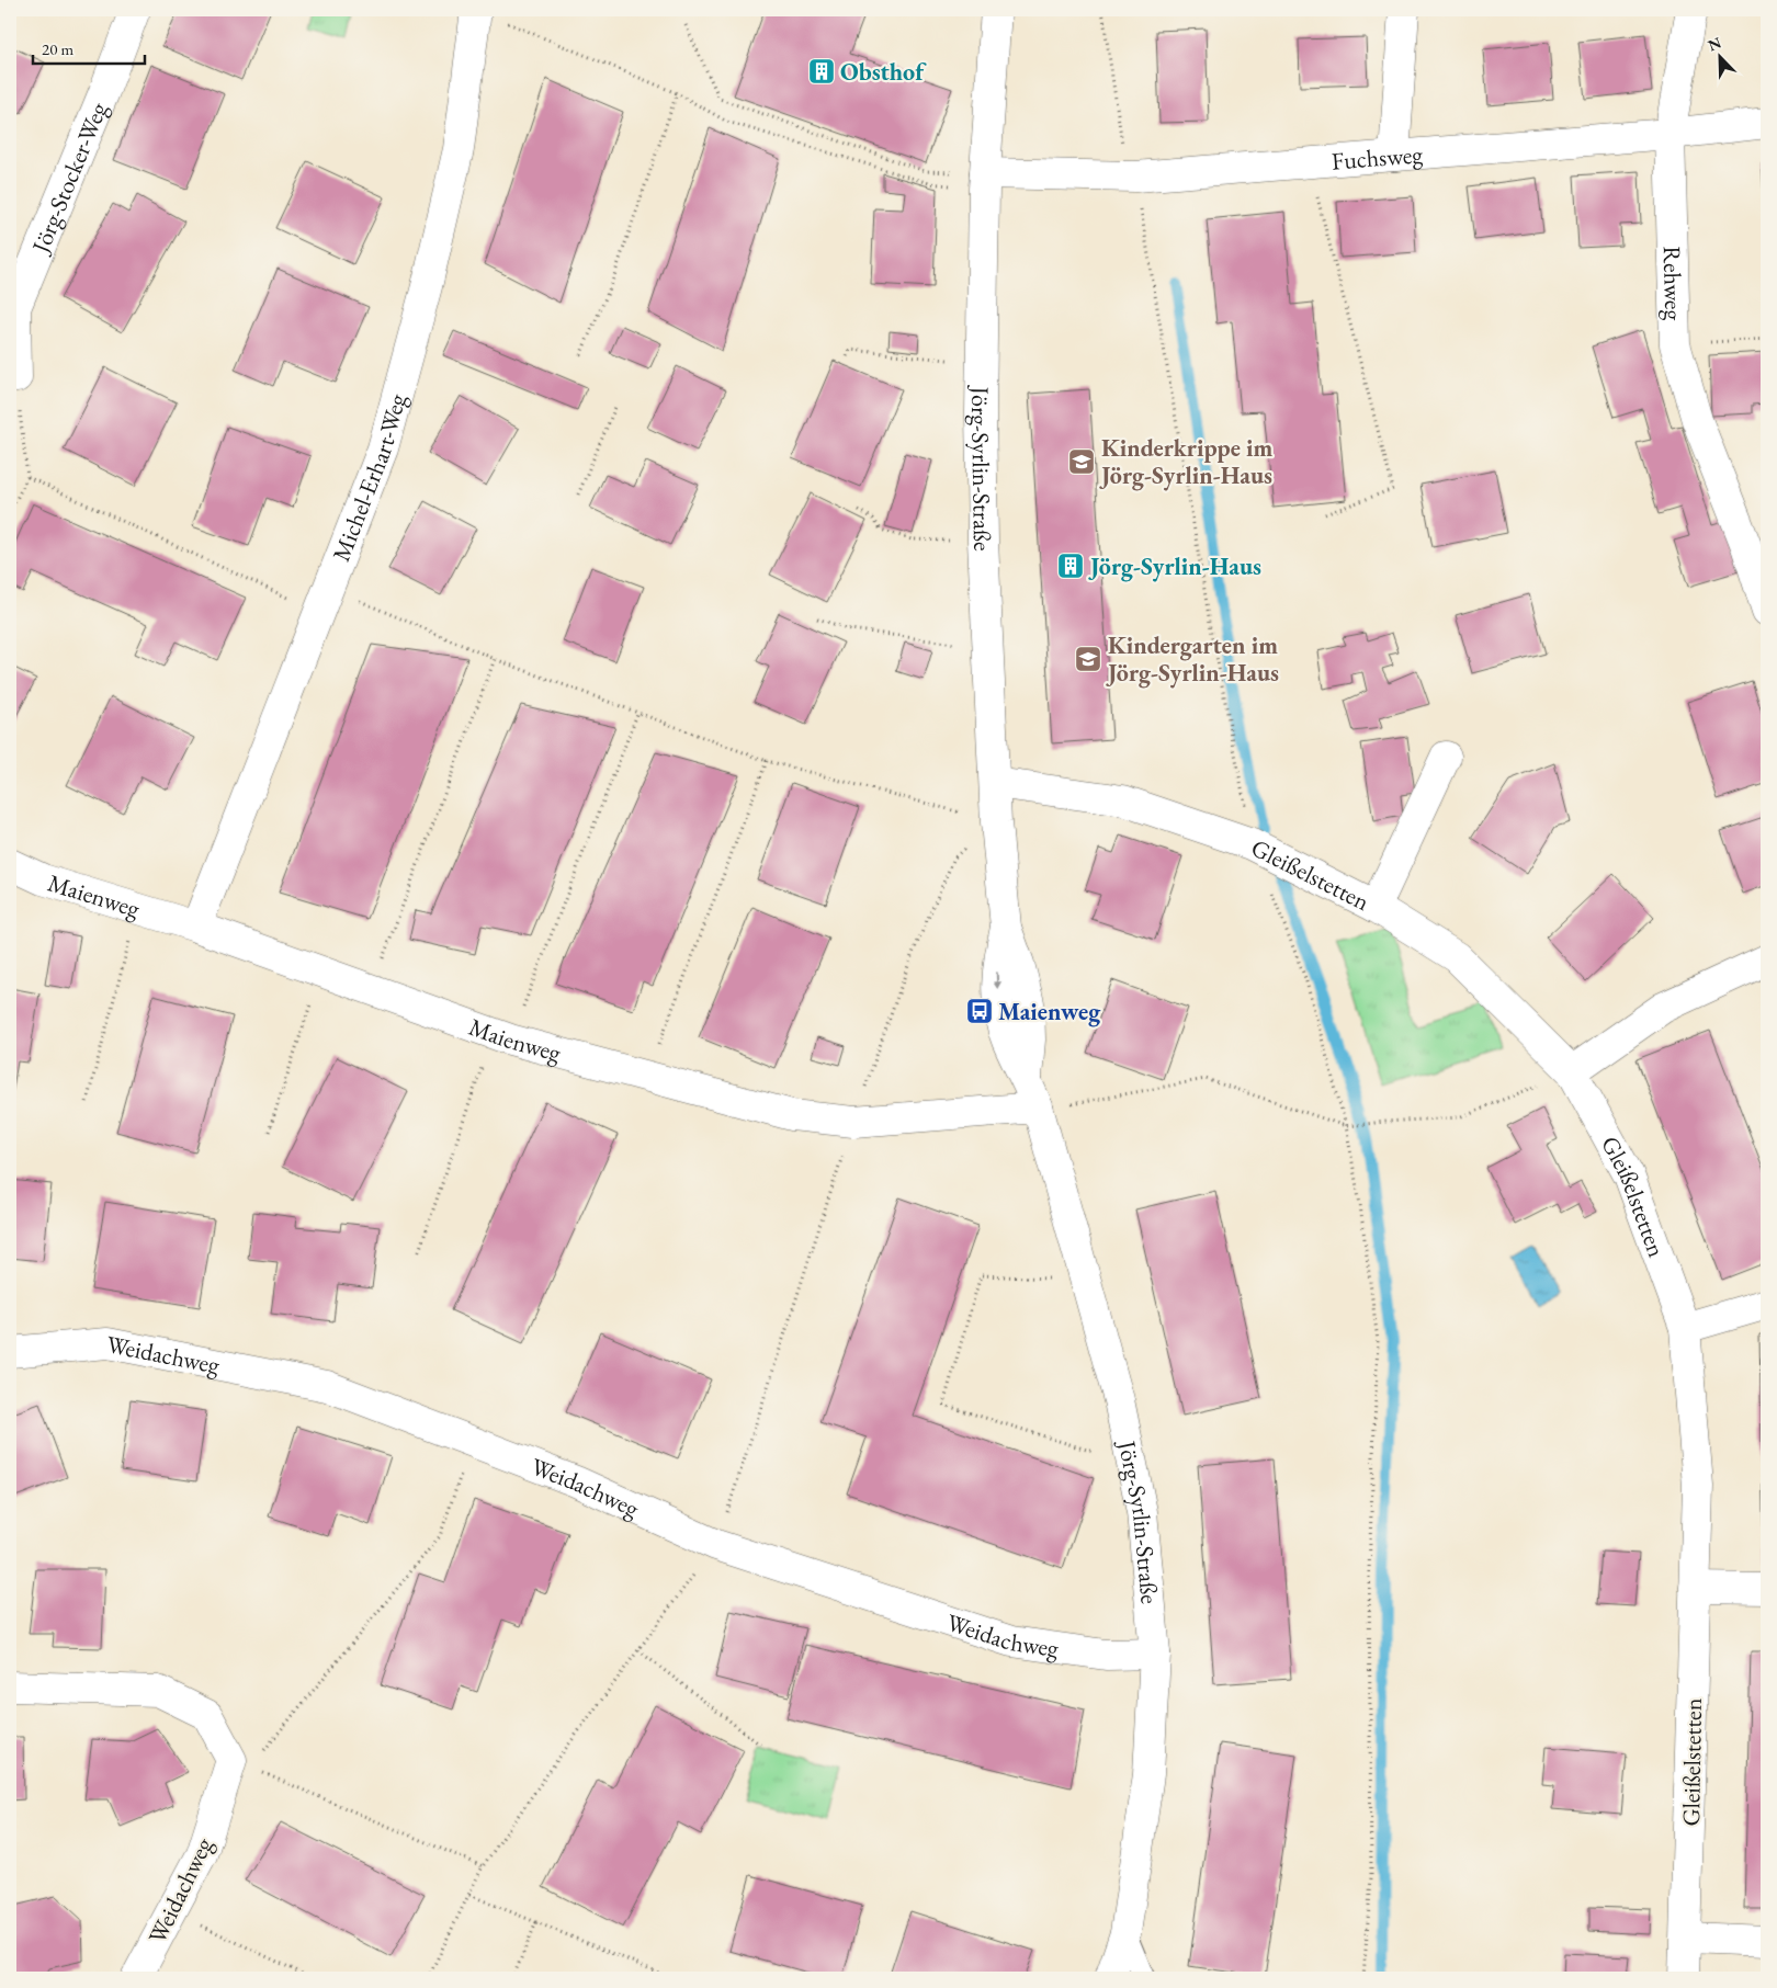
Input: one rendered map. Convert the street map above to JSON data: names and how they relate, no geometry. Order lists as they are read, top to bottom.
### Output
{
  "streets": {
    "street": [
      "Fuchsweg",
      "Jörg-Stocker-Weg",
      "Rehweg",
      "Jörg-Syrlin-Straße",
      "Michel-Erhart-Weg",
      "Gleißelstetten",
      "Maienweg",
      "Weidachweg"
    ]
  },
  "crossings": [
    ["Fuchsweg", "Rehweg"],
    ["Fuchsweg", "Jörg-Syrlin-Straße"],
    ["Jörg-Syrlin-Straße", "Gleißelstetten"],
    ["Jörg-Syrlin-Straße", "Maienweg"],
    ["Jörg-Syrlin-Straße", "Weidachweg"],
    ["Michel-Erhart-Weg", "Maienweg"]
  ],
  "places": {
    "building": ["Obsthof", "Jörg-Syrlin-Haus"],
    "school or university": ["Kinderkrippe im Jörg-Syrlin-Haus", "Kindergarten im Jörg-Syrlin-Haus"],
    "bus stop": ["Maienweg"]
  },
  "scale_bar": "20 m",
  "north": "top left"
}
